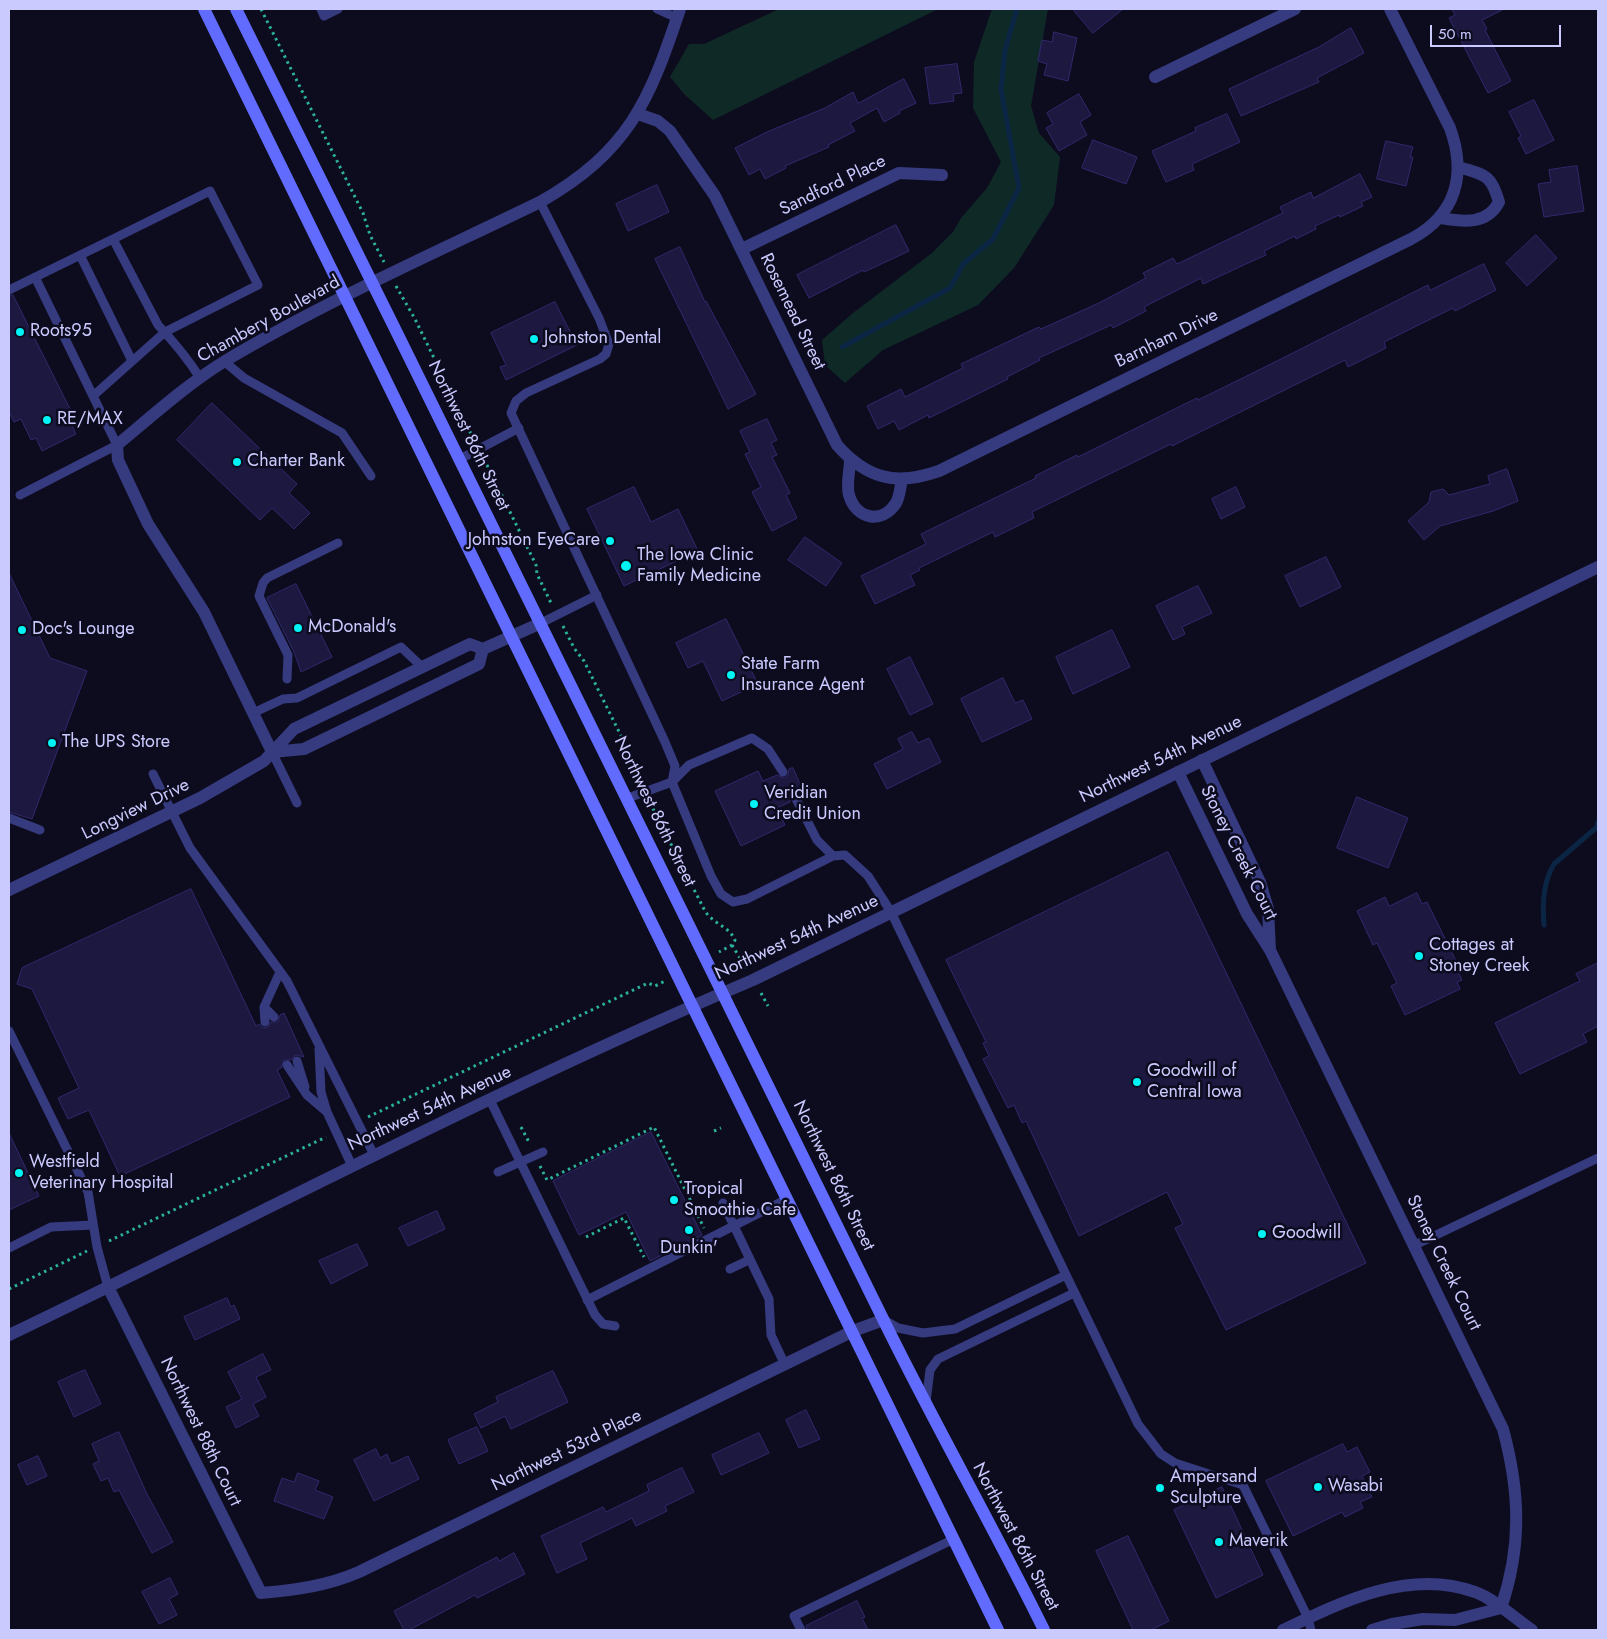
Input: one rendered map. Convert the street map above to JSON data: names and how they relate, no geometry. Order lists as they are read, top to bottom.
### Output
{
  "streets": {
    "main road": ["Northwest 86th Street"],
    "street": [
      "Sandford Place",
      "Rosemead Street",
      "Chambery Boulevard",
      "Barnham Drive",
      "Northwest 54th Avenue",
      "Longview Drive",
      "Stoney Creek Court",
      "Northwest 88th Court",
      "Northwest 53rd Place"
    ]
  },
  "crossings": [
    ["Sandford Place", "Rosemead Street"],
    ["Rosemead Street", "Chambery Boulevard"],
    ["Rosemead Street", "Barnham Drive"],
    ["Chambery Boulevard", "Northwest 86th Street"],
    ["Northwest 86th Street", "Northwest 54th Avenue"],
    ["Northwest 86th Street", "Longview Drive"],
    ["Northwest 86th Street", "Northwest 53rd Place"],
    ["Northwest 54th Avenue", "Stoney Creek Court"],
    ["Northwest 54th Avenue", "Northwest 88th Court"],
    ["Northwest 88th Court", "Northwest 53rd Place"]
  ],
  "places": [
    "Roots95",
    "Johnston Dental",
    "RE/MAX",
    "Charter Bank",
    "Johnston EyeCare",
    "The Iowa Clinic Family Medicine",
    "McDonald's",
    "Doc's Lounge",
    "State Farm Insurance Agent",
    "The UPS Store",
    "Veridian Credit Union",
    "Cottages at Stoney Creek",
    "Goodwill of Central Iowa",
    "Westfield Veterinary Hospital",
    "Tropical Smoothie Cafe",
    "Dunkin'",
    "Goodwill",
    "Wasabi",
    "Ampersand Sculpture",
    "Maverik"
  ],
  "scale_bar": "50 m"
}
